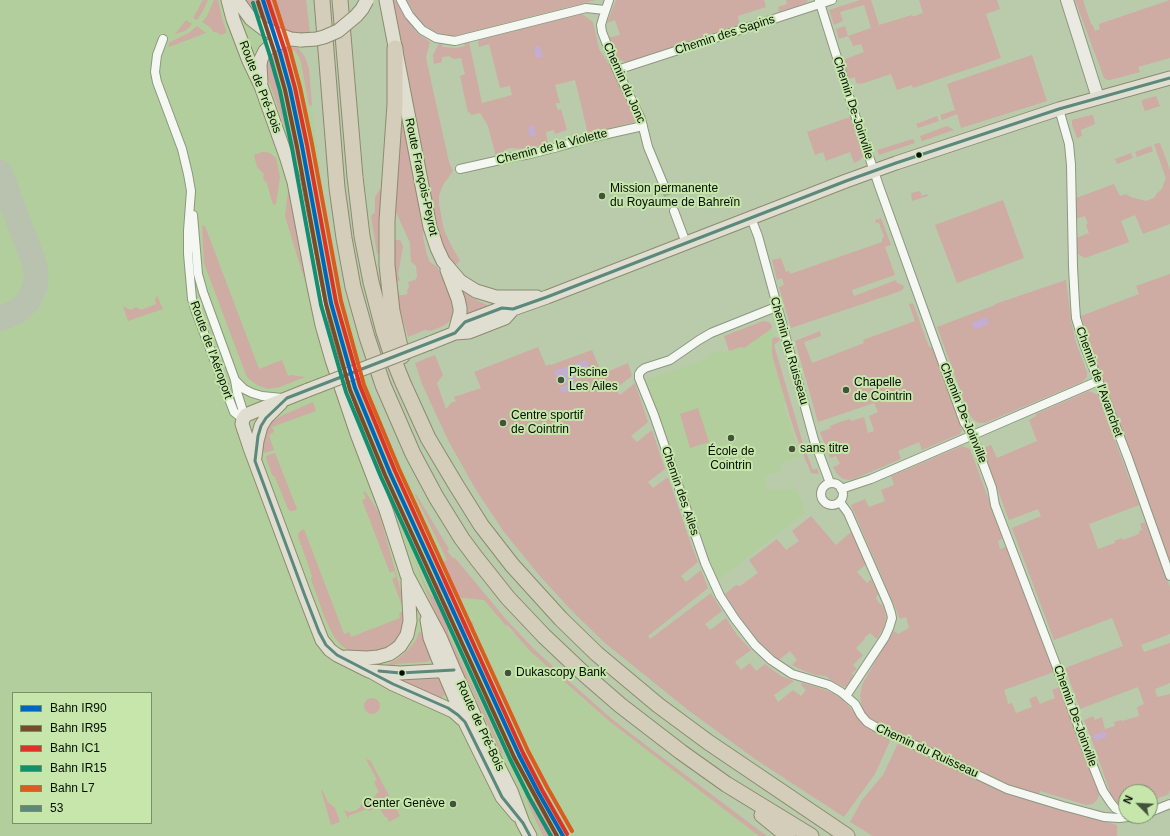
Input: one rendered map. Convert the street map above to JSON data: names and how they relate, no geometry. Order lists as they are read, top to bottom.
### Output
{
  "streets": {
    "main road": ["Route de Pré-Bois", "Route François-Peyrot", "Route de l'Aéroport"],
    "street": [
      "Chemin des Sapins",
      "Chemin du Jonc",
      "Chemin De-Joinville",
      "Chemin de la Violette",
      "Chemin du Ruisseau",
      "Chemin de l'Avanchet",
      "Chemin des Ailes"
    ]
  },
  "crossings": [
    ["Chemin des Sapins", "Chemin du Jonc"],
    ["Chemin des Sapins", "Chemin De-Joinville"],
    ["Chemin du Jonc", "Chemin de la Violette"],
    ["Route de Pré-Bois", "Route de l'Aéroport"],
    ["Chemin du Ruisseau", "Chemin des Ailes"]
  ],
  "places": [
    "Mission permanente du Royaume de Bahreïn",
    "Piscine Les Ailes",
    "Chapelle de Cointrin",
    "Centre sportif de Cointrin",
    "École de Cointrin",
    "sans titre",
    "Dukascopy Bank",
    "Center Genève"
  ],
  "lines": [
    "rail line IR90",
    "rail line IC1",
    "rail line L7",
    "rail line IR95",
    "rail line IR15",
    "transit line 53"
  ],
  "legend": [
    "Bahn IR90",
    "Bahn IR95",
    "Bahn IC1",
    "Bahn IR15",
    "Bahn L7",
    "53"
  ],
  "north": "top left"
}
